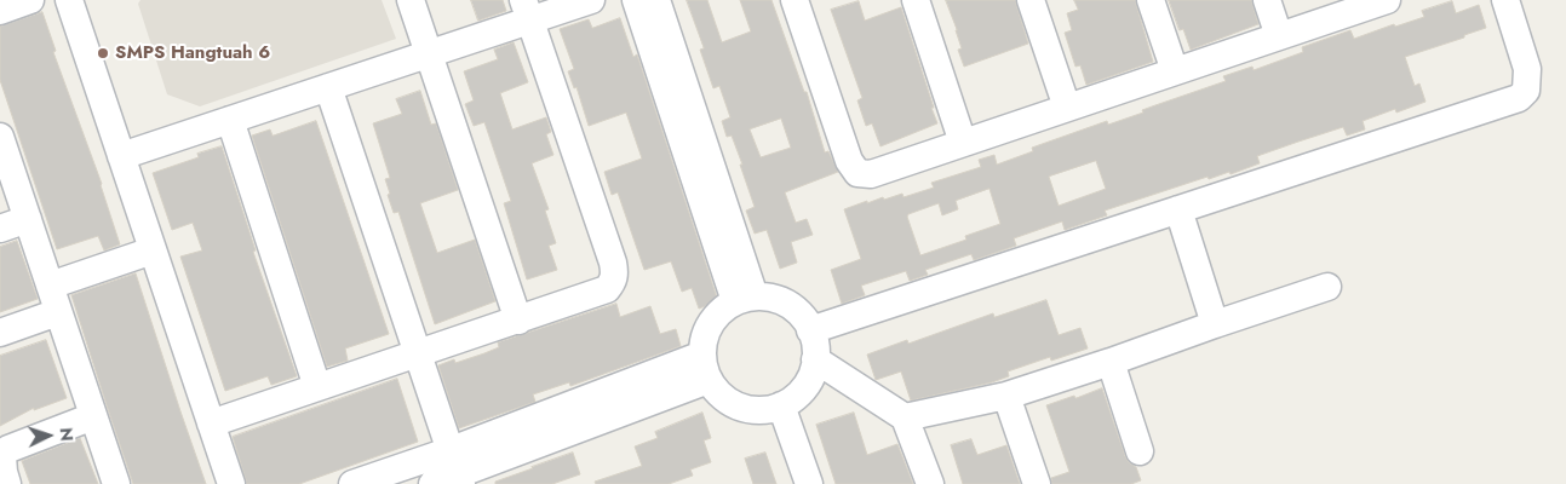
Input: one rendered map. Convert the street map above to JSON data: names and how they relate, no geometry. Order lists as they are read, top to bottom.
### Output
{
  "places": ["SMPS Hangtuah 6"],
  "north": "right"
}
